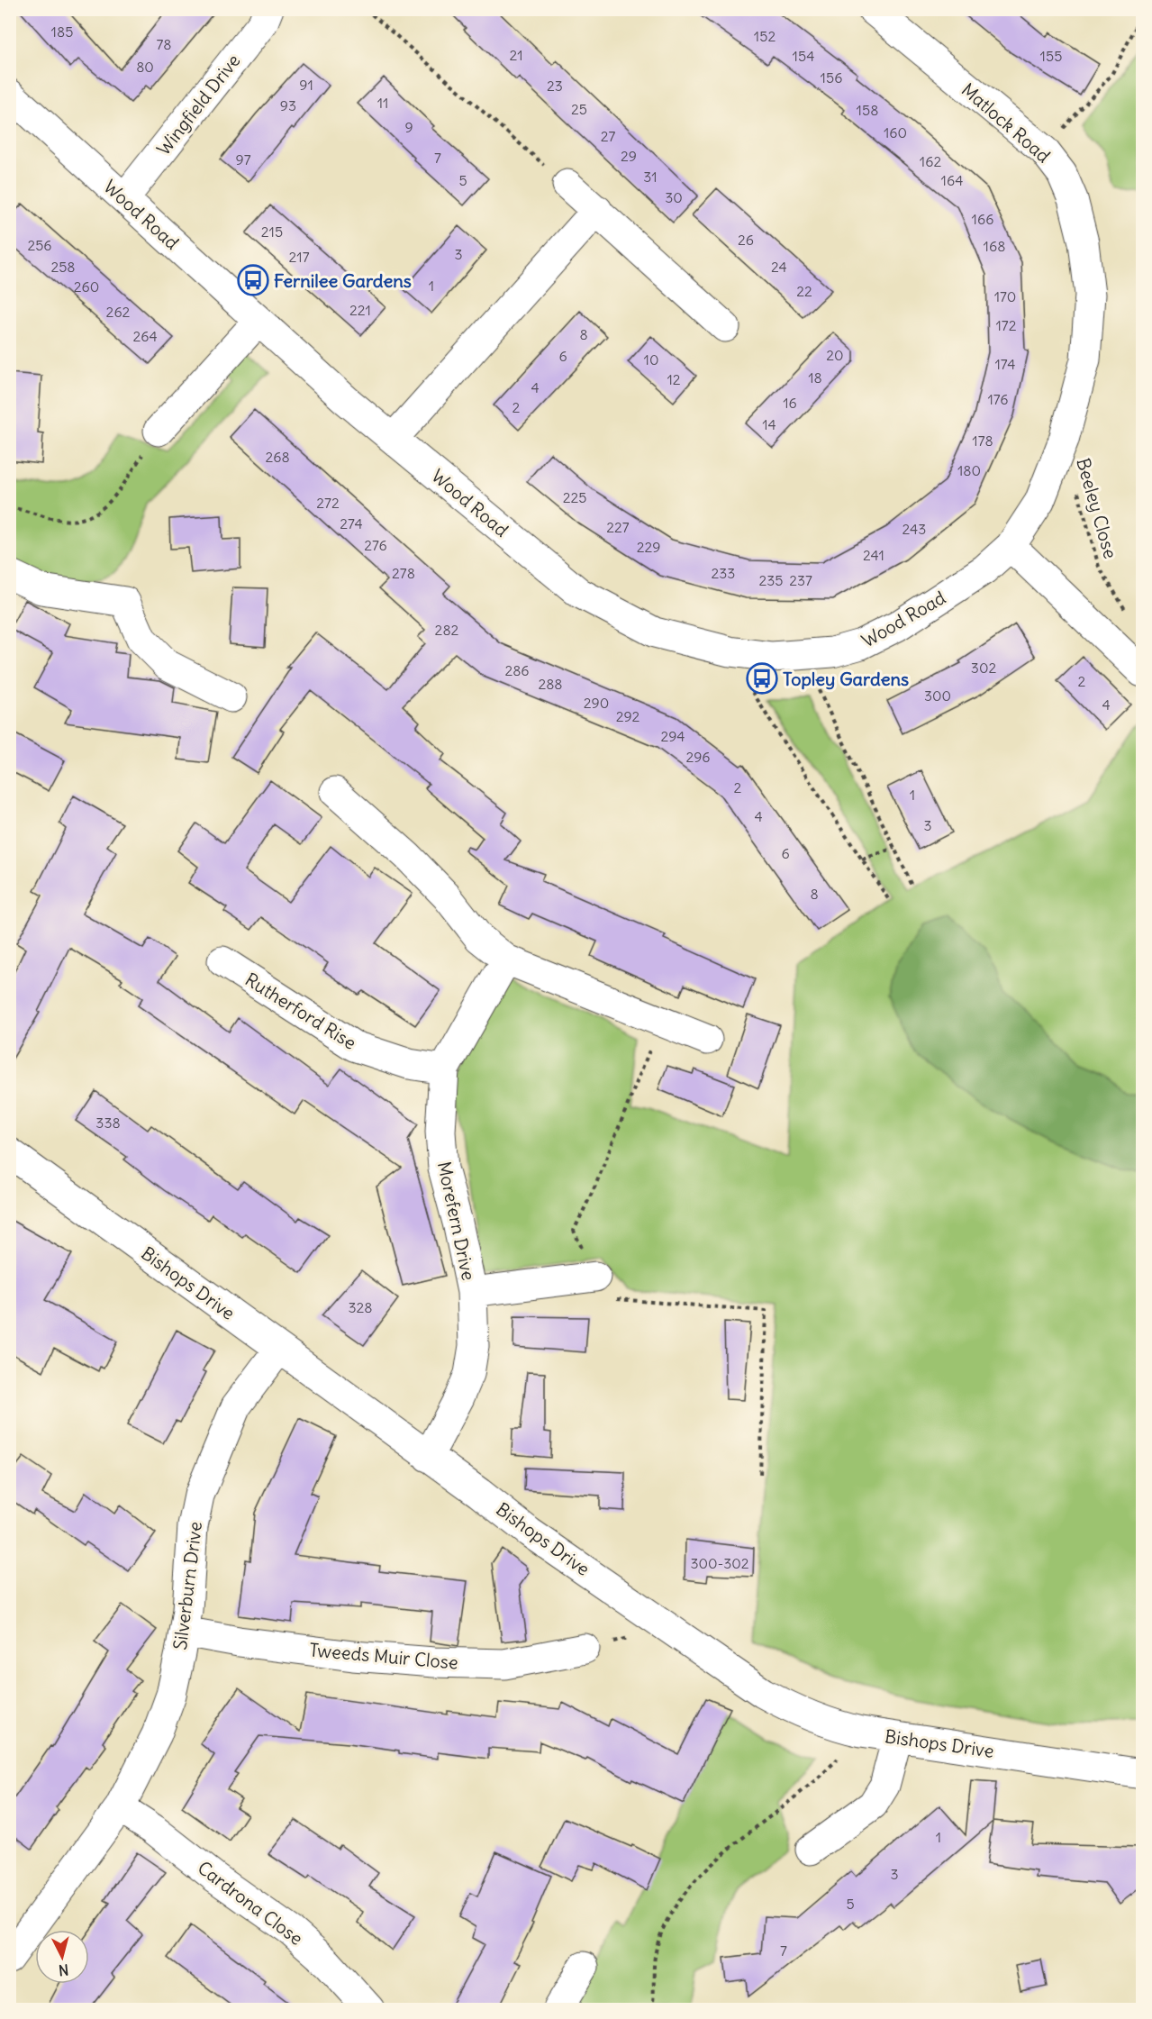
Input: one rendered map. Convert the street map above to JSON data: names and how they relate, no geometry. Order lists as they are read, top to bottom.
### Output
{
  "streets": {
    "street": [
      "Wingfield Drive",
      "Matlock Road",
      "Wood Road",
      "Rutherford Rise",
      "Morefern Drive",
      "Bishops Drive",
      "Silverburn Drive",
      "Tweeds Muir Close",
      "Cardrona Close"
    ],
    "path": ["Beeley Close"]
  },
  "crossings": [
    ["Wingfield Drive", "Wood Road"],
    ["Matlock Road", "Wood Road"],
    ["Rutherford Rise", "Morefern Drive"],
    ["Morefern Drive", "Bishops Drive"],
    ["Bishops Drive", "Silverburn Drive"],
    ["Silverburn Drive", "Tweeds Muir Close"],
    ["Silverburn Drive", "Cardrona Close"]
  ],
  "places": {
    "bus stop": ["Fernilee Gardens", "Topley Gardens"]
  },
  "house_numbers": [
    "185",
    "152",
    "78",
    "21",
    "154",
    "155",
    "80",
    "156",
    "91",
    "23",
    "11",
    "93",
    "25",
    "158",
    "9",
    "160",
    "27",
    "29",
    "7",
    "97",
    "162",
    "31",
    "5",
    "164",
    "30",
    "166",
    "215",
    "26",
    "256",
    "168",
    "3",
    "217",
    "258",
    "24",
    "1",
    "260",
    "22",
    "170",
    "221",
    "262",
    "172",
    "8",
    "264",
    "20",
    "6",
    "10",
    "174",
    "18",
    "12",
    "4",
    "176",
    "16",
    "2",
    "14",
    "178",
    "268",
    "180",
    "225",
    "272",
    "274",
    "227",
    "243",
    "276",
    "229",
    "241",
    "278",
    "233",
    "235",
    "237",
    "282",
    "302",
    "286",
    "2",
    "288",
    "300",
    "290",
    "4",
    "292",
    "294",
    "296",
    "2",
    "1",
    "4",
    "3",
    "6",
    "8",
    "338",
    "328",
    "300-302",
    "1",
    "3",
    "5",
    "7"
  ],
  "north": "bottom"
}
